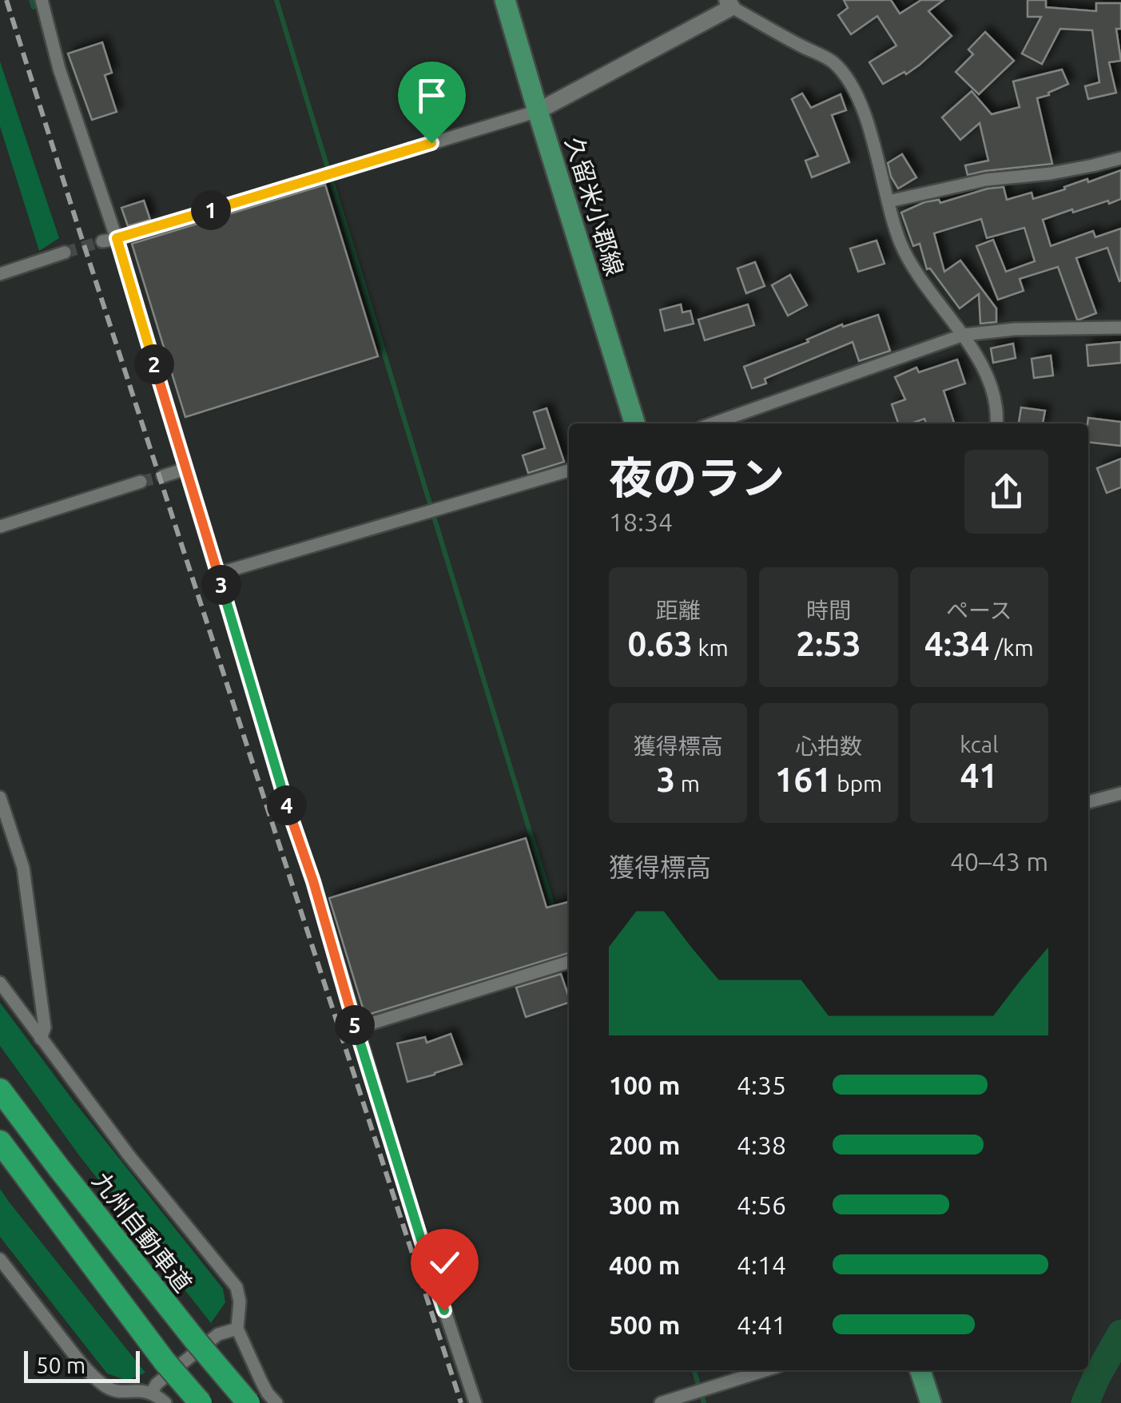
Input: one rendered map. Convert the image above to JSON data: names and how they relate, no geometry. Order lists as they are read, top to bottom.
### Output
{
  "streets": {
    "highway": ["九州自動車道"],
    "main road": ["久留米小郡線"]
  },
  "scale_bar": "50 m",
  "page": {
    "pins": [
      "1",
      "2",
      "3",
      "4",
      "5"
    ],
    "heading": ["夜のラン", "18:34"],
    "stats": [
      ["距離", "0.63 km"],
      ["時間", "2:53"],
      ["ペース", "4:34 /km"],
      ["獲得標高", "3 m"],
      ["心拍数", "161 bpm"],
      ["kcal", "41"]
    ],
    "chart": ["獲得標高", "40–43 m"],
    "list": [
      {
        "name": "100 m",
        "note": "4:35"
      },
      {
        "name": "200 m",
        "note": "4:38"
      },
      {
        "name": "300 m",
        "note": "4:56"
      },
      {
        "name": "400 m",
        "note": "4:14"
      },
      {
        "name": "500 m",
        "note": "4:41"
      }
    ],
    "scale": "50 m"
  }
}
